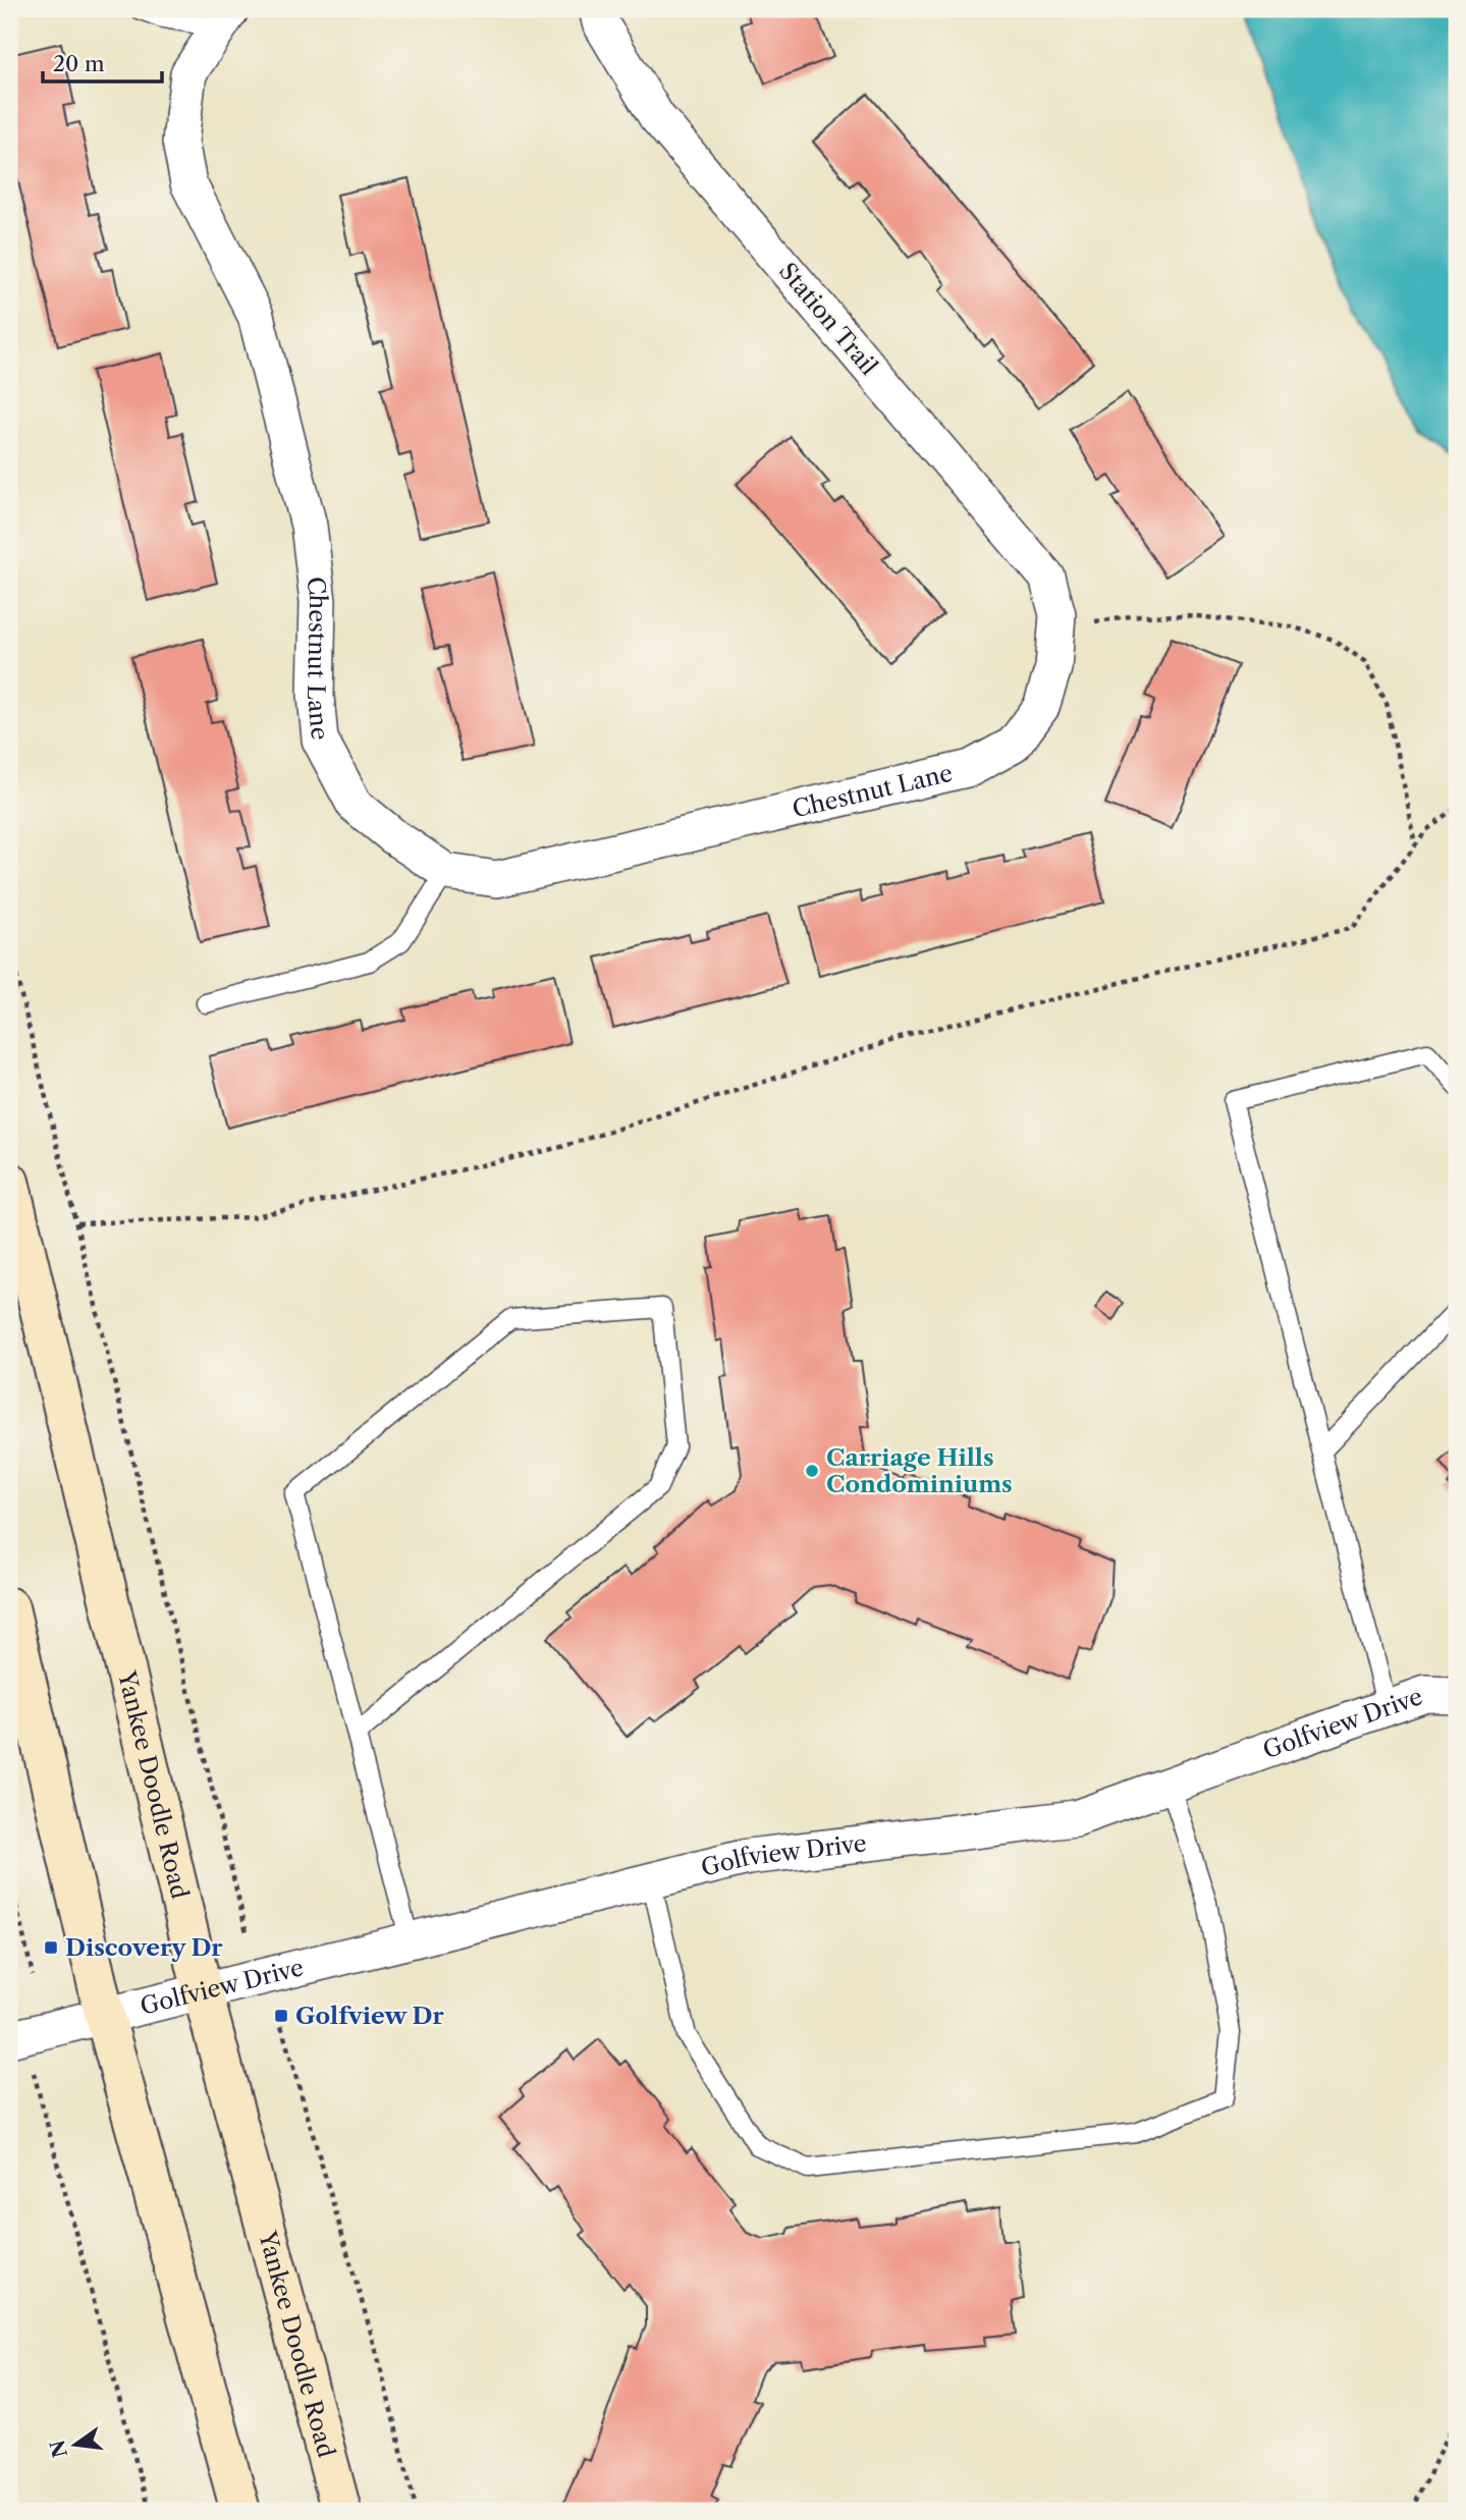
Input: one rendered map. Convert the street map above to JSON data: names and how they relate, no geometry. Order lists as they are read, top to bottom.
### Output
{
  "streets": {
    "main road": ["Yankee Doodle Road"],
    "street": ["Station Trail", "Chestnut Lane", "Golfview Drive"]
  },
  "crossings": [
    ["Station Trail", "Chestnut Lane"],
    ["Golfview Drive", "Yankee Doodle Road"]
  ],
  "places": {
    "other": ["Carriage Hills Condominiums"],
    "transit": ["Discovery Dr", "Golfview Dr"]
  },
  "scale_bar": "20 m",
  "north": "left"
}
